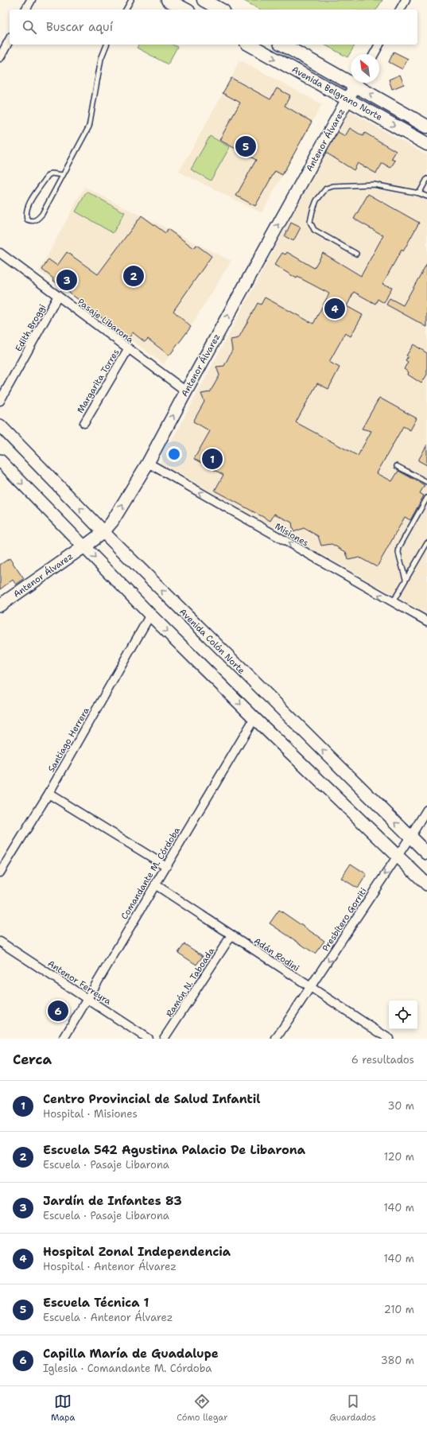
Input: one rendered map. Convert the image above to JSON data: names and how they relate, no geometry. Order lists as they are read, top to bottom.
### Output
{
  "streets": {
    "main road": ["Avenida Belgrano Norte", "Antenor Álvarez", "Avenida Colón Norte"],
    "street": [
      "Pasaje Libarona",
      "Edith Broggi",
      "Margarita Torres",
      "Misiones",
      "Santiago Herrera",
      "Comandante M. Córdoba",
      "Presbítero Gorriti",
      "Adán Rodini",
      "Antenor Ferreyra",
      "Ramón N. Taboada"
    ]
  },
  "crossings": [
    ["Avenida Belgrano Norte", "Antenor Álvarez"],
    ["Antenor Álvarez", "Pasaje Libarona"],
    ["Antenor Álvarez", "Misiones"],
    ["Antenor Álvarez", "Avenida Colón Norte"],
    ["Pasaje Libarona", "Edith Broggi"],
    ["Pasaje Libarona", "Margarita Torres"],
    ["Avenida Colón Norte", "Presbítero Gorriti"],
    ["Comandante M. Córdoba", "Adán Rodini"],
    ["Comandante M. Córdoba", "Antenor Ferreyra"],
    ["Presbítero Gorriti", "Adán Rodini"],
    ["Adán Rodini", "Ramón N. Taboada"]
  ],
  "one_way": ["Antenor Álvarez", "Misiones", "Presbítero Gorriti"],
  "north": "top left",
  "page": {
    "search": "Buscar aquí",
    "pins": [
      "5",
      "2",
      "3",
      "4",
      "1",
      "6"
    ],
    "heading": ["Cerca", "6 resultados"],
    "list": [
      {
        "mark": "1",
        "name": "Centro Provincial de Salud Infantil",
        "note": "Hospital · Misiones",
        "value": "30 m"
      },
      {
        "mark": "2",
        "name": "Escuela 542 Agustina Palacio De Libarona",
        "note": "Escuela · Pasaje Libarona",
        "value": "120 m"
      },
      {
        "mark": "3",
        "name": "Jardín de Infantes 83",
        "note": "Escuela · Pasaje Libarona",
        "value": "140 m"
      },
      {
        "mark": "4",
        "name": "Hospital Zonal Independencia",
        "note": "Hospital · Antenor Álvarez",
        "value": "140 m"
      },
      {
        "mark": "5",
        "name": "Escuela Técnica 1",
        "note": "Escuela · Antenor Álvarez",
        "value": "210 m"
      },
      {
        "mark": "6",
        "name": "Capilla María de Guadalupe",
        "note": "Iglesia · Comandante M. Córdoba",
        "value": "380 m"
      }
    ],
    "nav": ["Mapa", "Cómo llegar", "Guardados"]
  }
}
